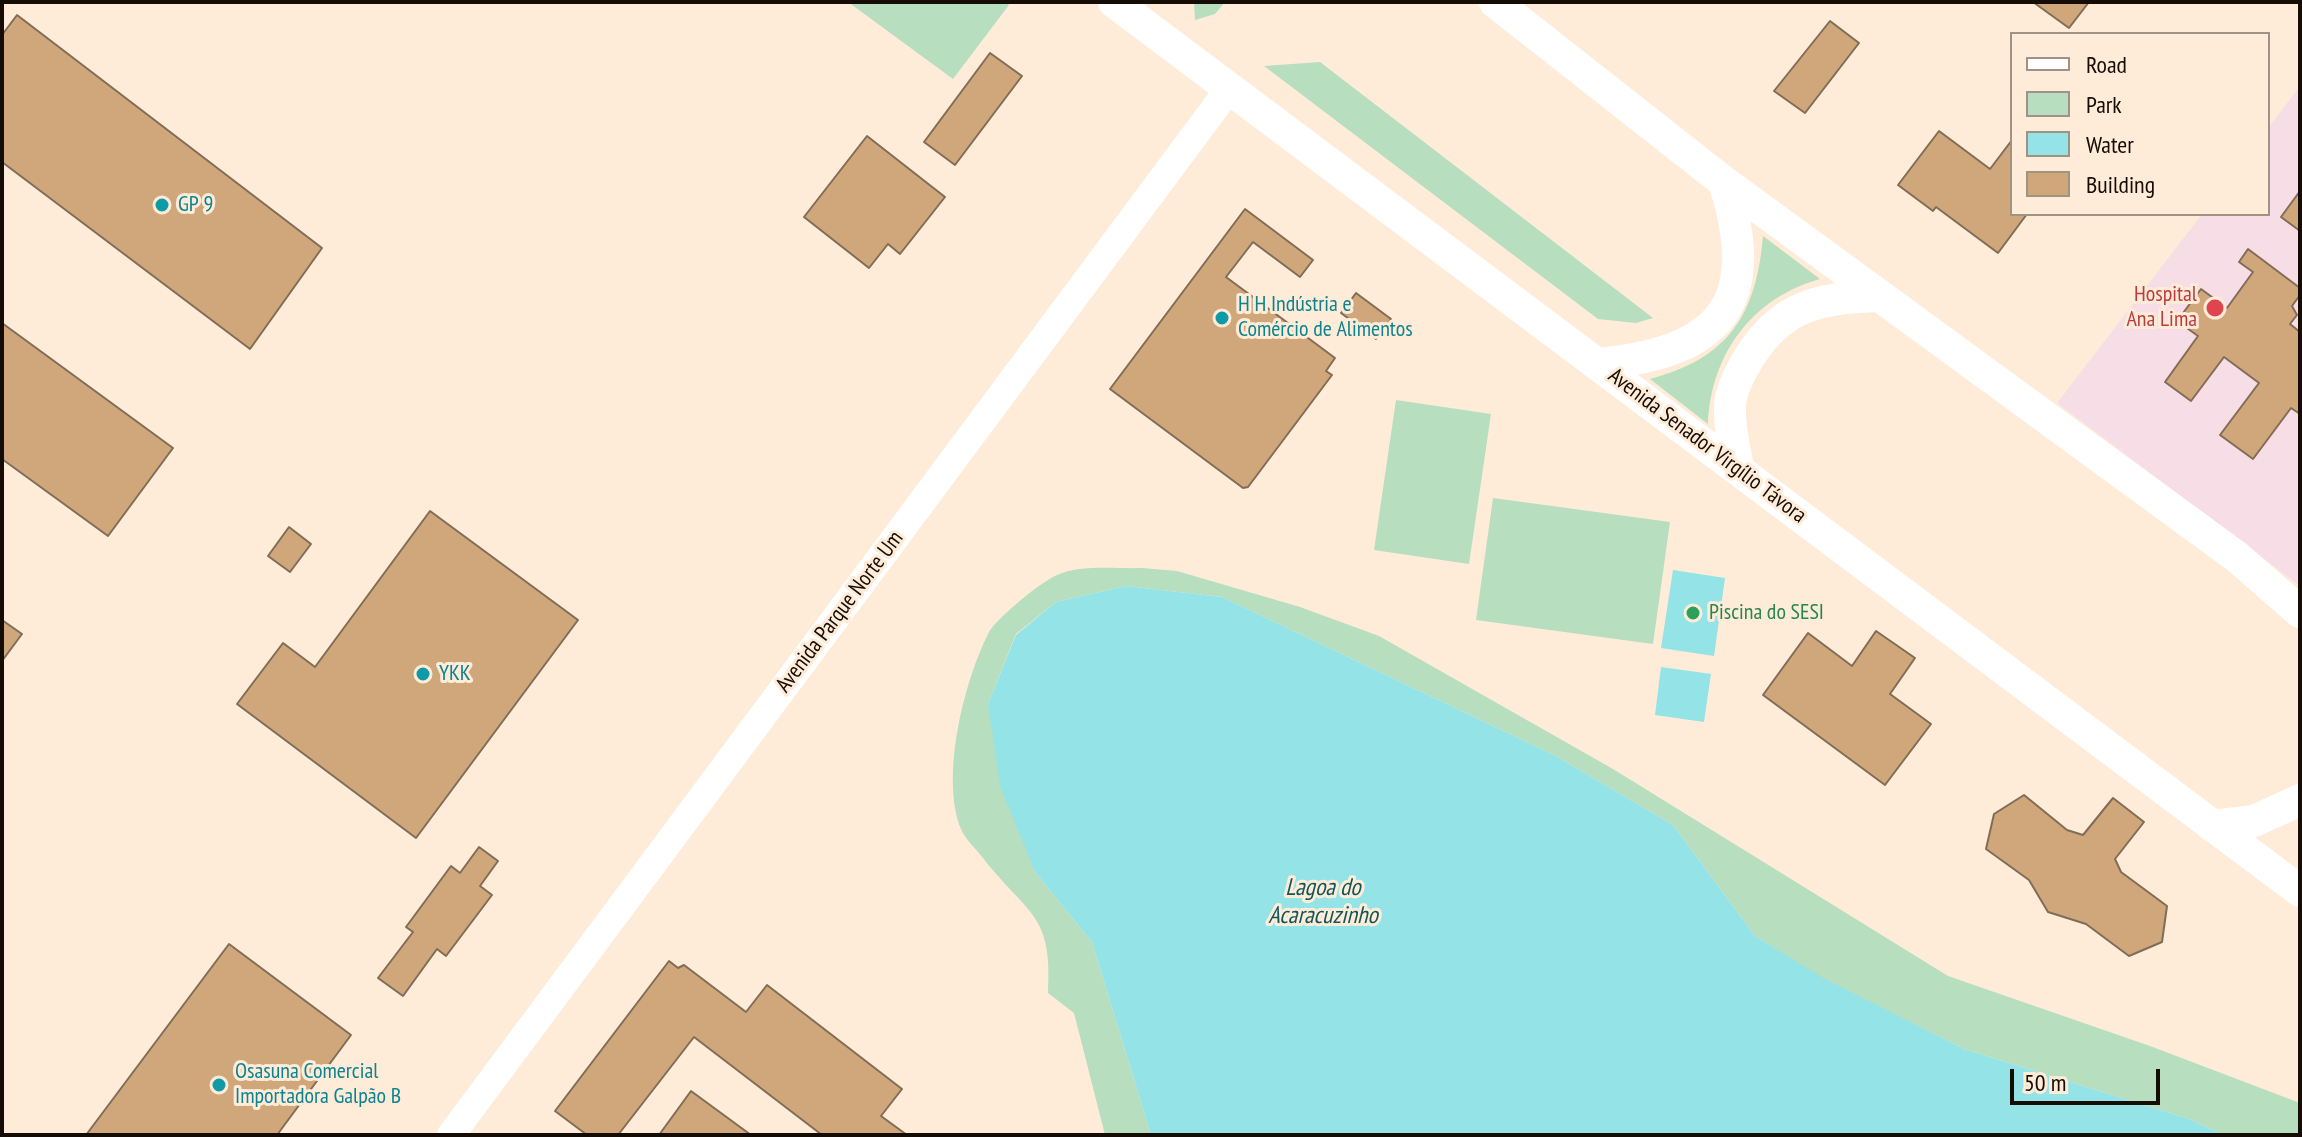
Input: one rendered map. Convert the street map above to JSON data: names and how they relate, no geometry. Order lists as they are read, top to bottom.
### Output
{
  "streets": {
    "main road": ["Avenida Senador Virgílio Távora"],
    "street": ["Avenida Parque Norte Um"]
  },
  "crossings": [
    ["Avenida Senador Virgílio Távora", "Avenida Parque Norte Um"]
  ],
  "water": ["Lagoa do Acaracuzinho"],
  "places": [
    "GP 9",
    "Hospital Ana Lima",
    "H H Indústria e Comércio de Alimentos",
    "Piscina do SESI",
    "YKK",
    "Osasuna Comercial Importadora Galpão B"
  ],
  "legend": [
    "Road",
    "Park",
    "Water",
    "Building"
  ],
  "scale_bar": "50 m"
}
